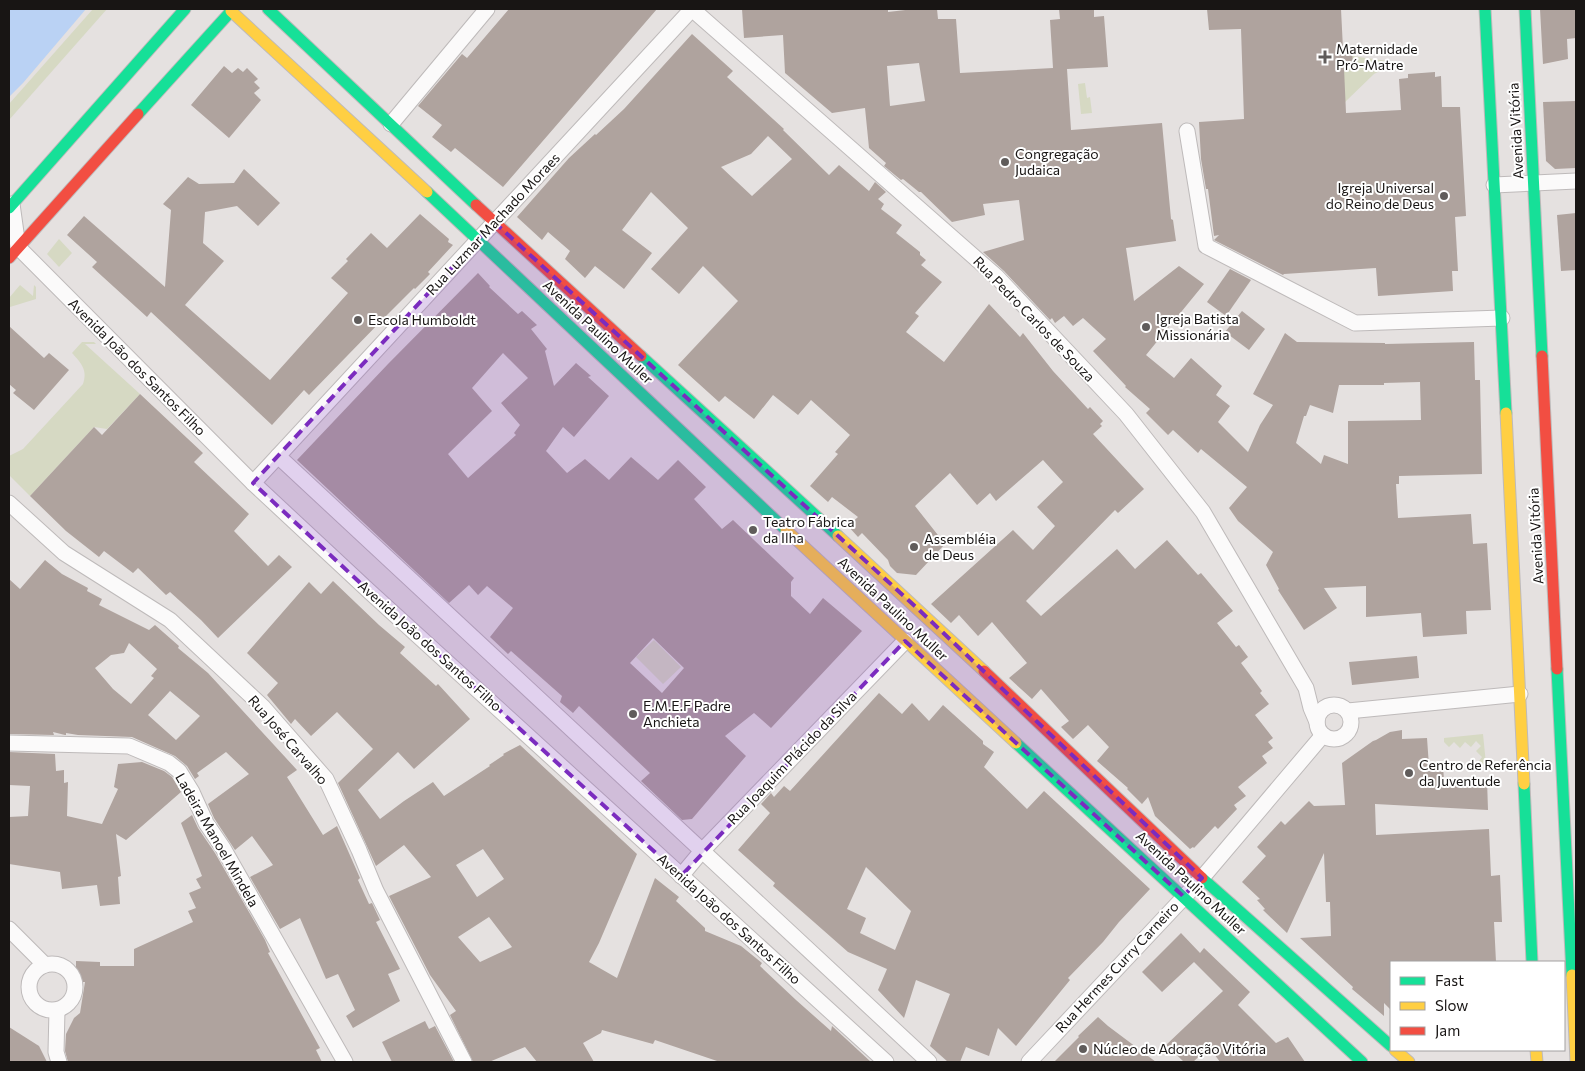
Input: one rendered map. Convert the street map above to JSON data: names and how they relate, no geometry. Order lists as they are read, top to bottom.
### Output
{
  "streets": {
    "main road": ["Avenida Vitória", "Avenida Paulino Muller"],
    "street": [
      "Rua Luzmar Machado Moraes",
      "Rua Pedro Carlos de Souza",
      "Avenida João dos Santos Filho",
      "Rua José Carvalho",
      "Rua Joaquim Plácido da Silva",
      "Ladeira Manoel Mindela",
      "Rua Hermes Curry Carneiro"
    ]
  },
  "crossings": [
    ["Rua Luzmar Machado Moraes", "Rua Pedro Carlos de Souza"],
    ["Rua Luzmar Machado Moraes", "Avenida Paulino Muller"],
    ["Rua Luzmar Machado Moraes", "Avenida João dos Santos Filho"],
    ["Rua Pedro Carlos de Souza", "Rua Hermes Curry Carneiro"],
    ["Avenida Paulino Muller", "Rua Joaquim Plácido da Silva"],
    ["Avenida Paulino Muller", "Rua Hermes Curry Carneiro"],
    ["Avenida João dos Santos Filho", "Rua Joaquim Plácido da Silva"]
  ],
  "places": {
    "health": ["Maternidade Pró-Matre"],
    "other": [
      "Congregação Judaica",
      "Igreja Universal do Reino de Deus",
      "Escola Humboldt",
      "Igreja Batista Missionária",
      "Teatro Fábrica da Ilha",
      "Assembléia de Deus",
      "E.M.E.F Padre Anchieta",
      "Centro de Referência da Juventude",
      "Núcleo de Adoração Vitória"
    ]
  },
  "legend": ["Fast", "Slow", "Jam"]
}
